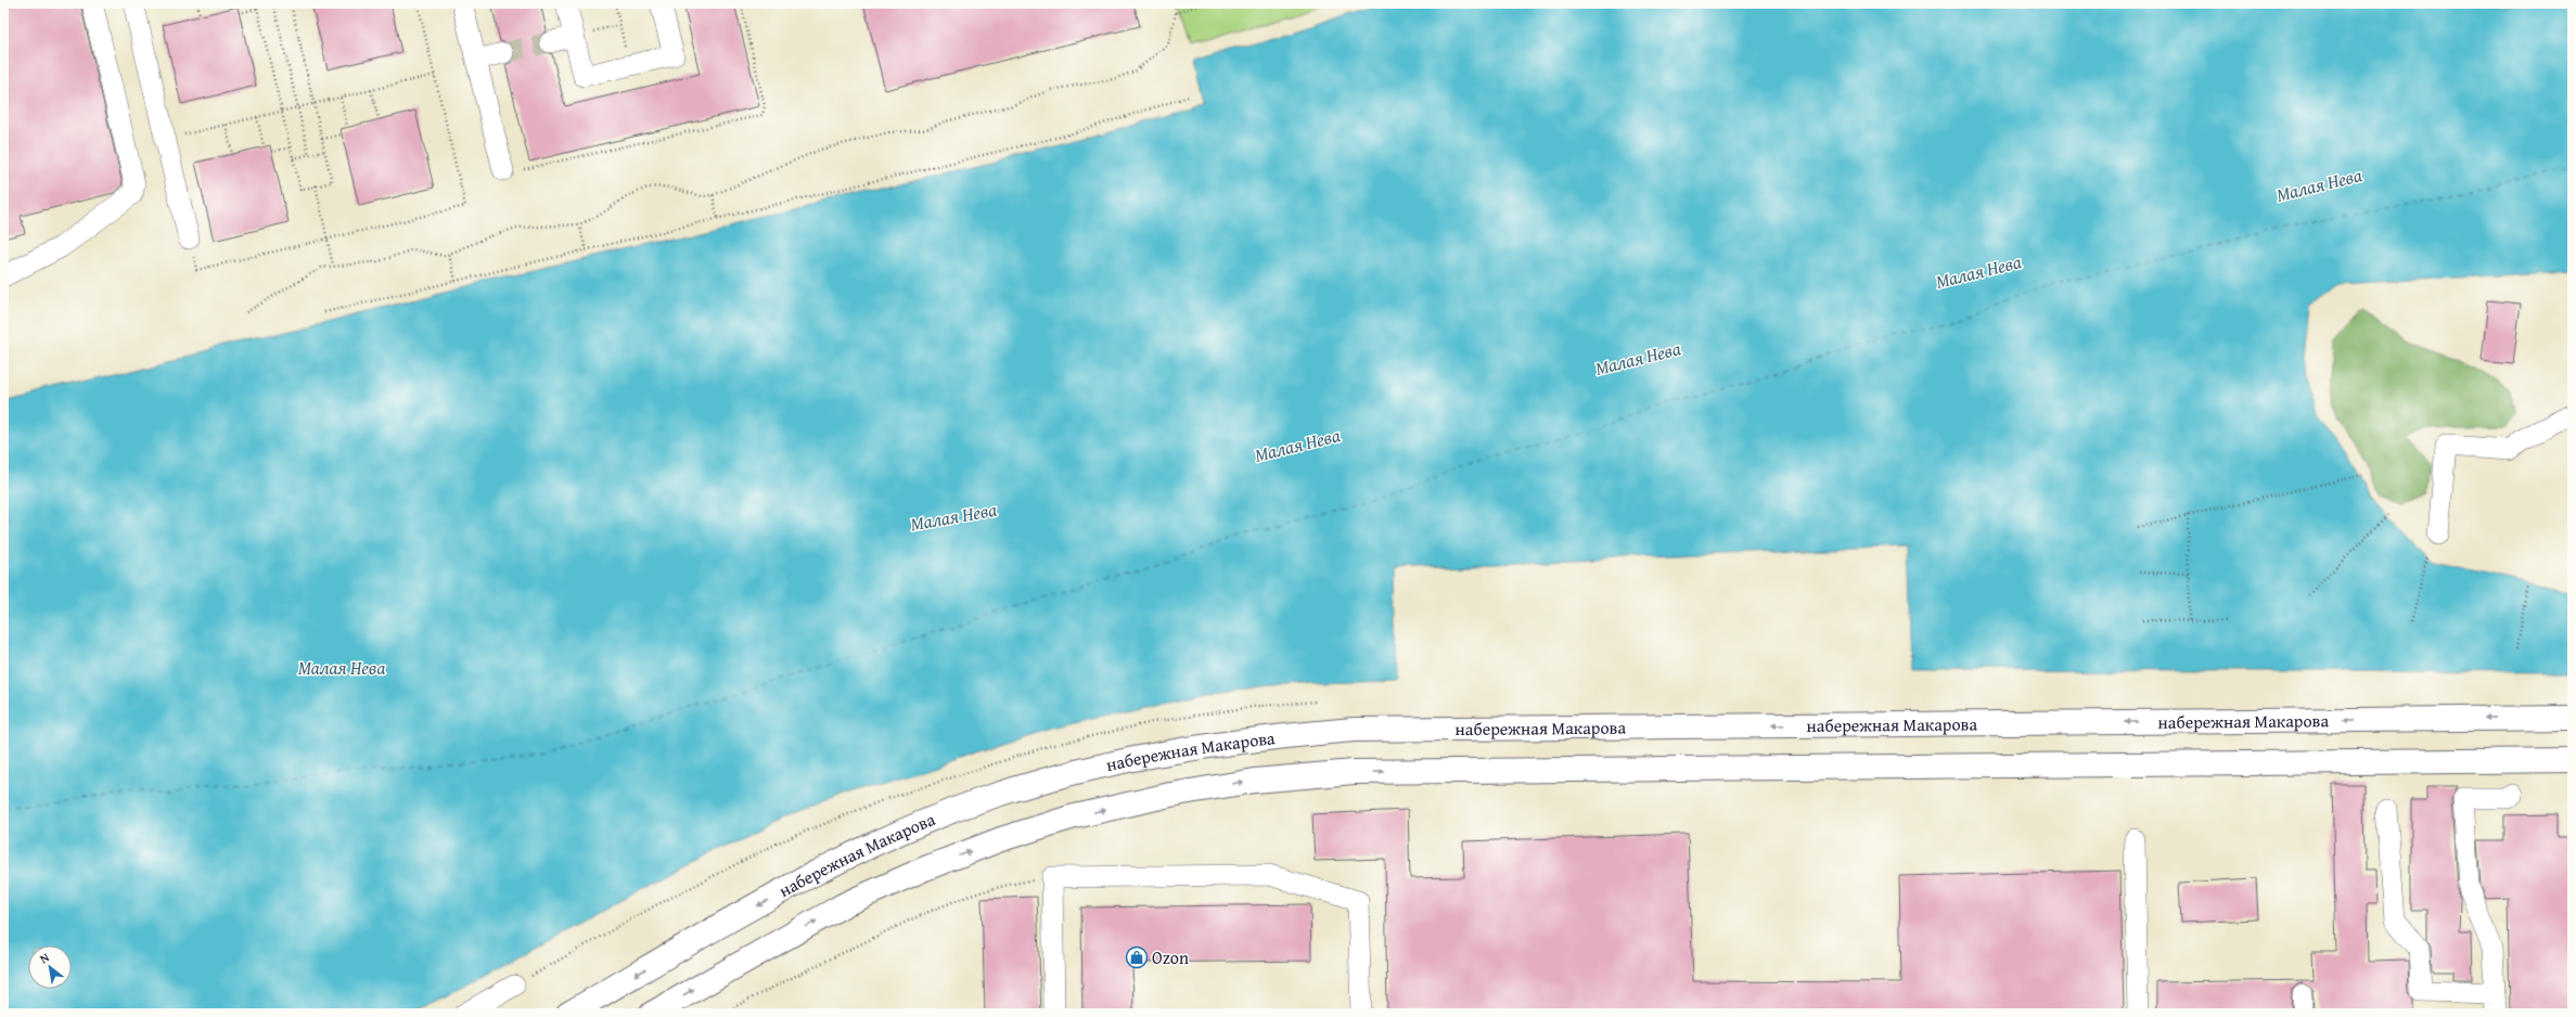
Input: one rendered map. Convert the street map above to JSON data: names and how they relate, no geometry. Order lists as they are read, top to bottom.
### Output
{
  "streets": {
    "main road": ["набережная Макарова"]
  },
  "water": ["Малая Нева"],
  "places": {
    "shop": ["Ozon"]
  },
  "north": "top left"
}
